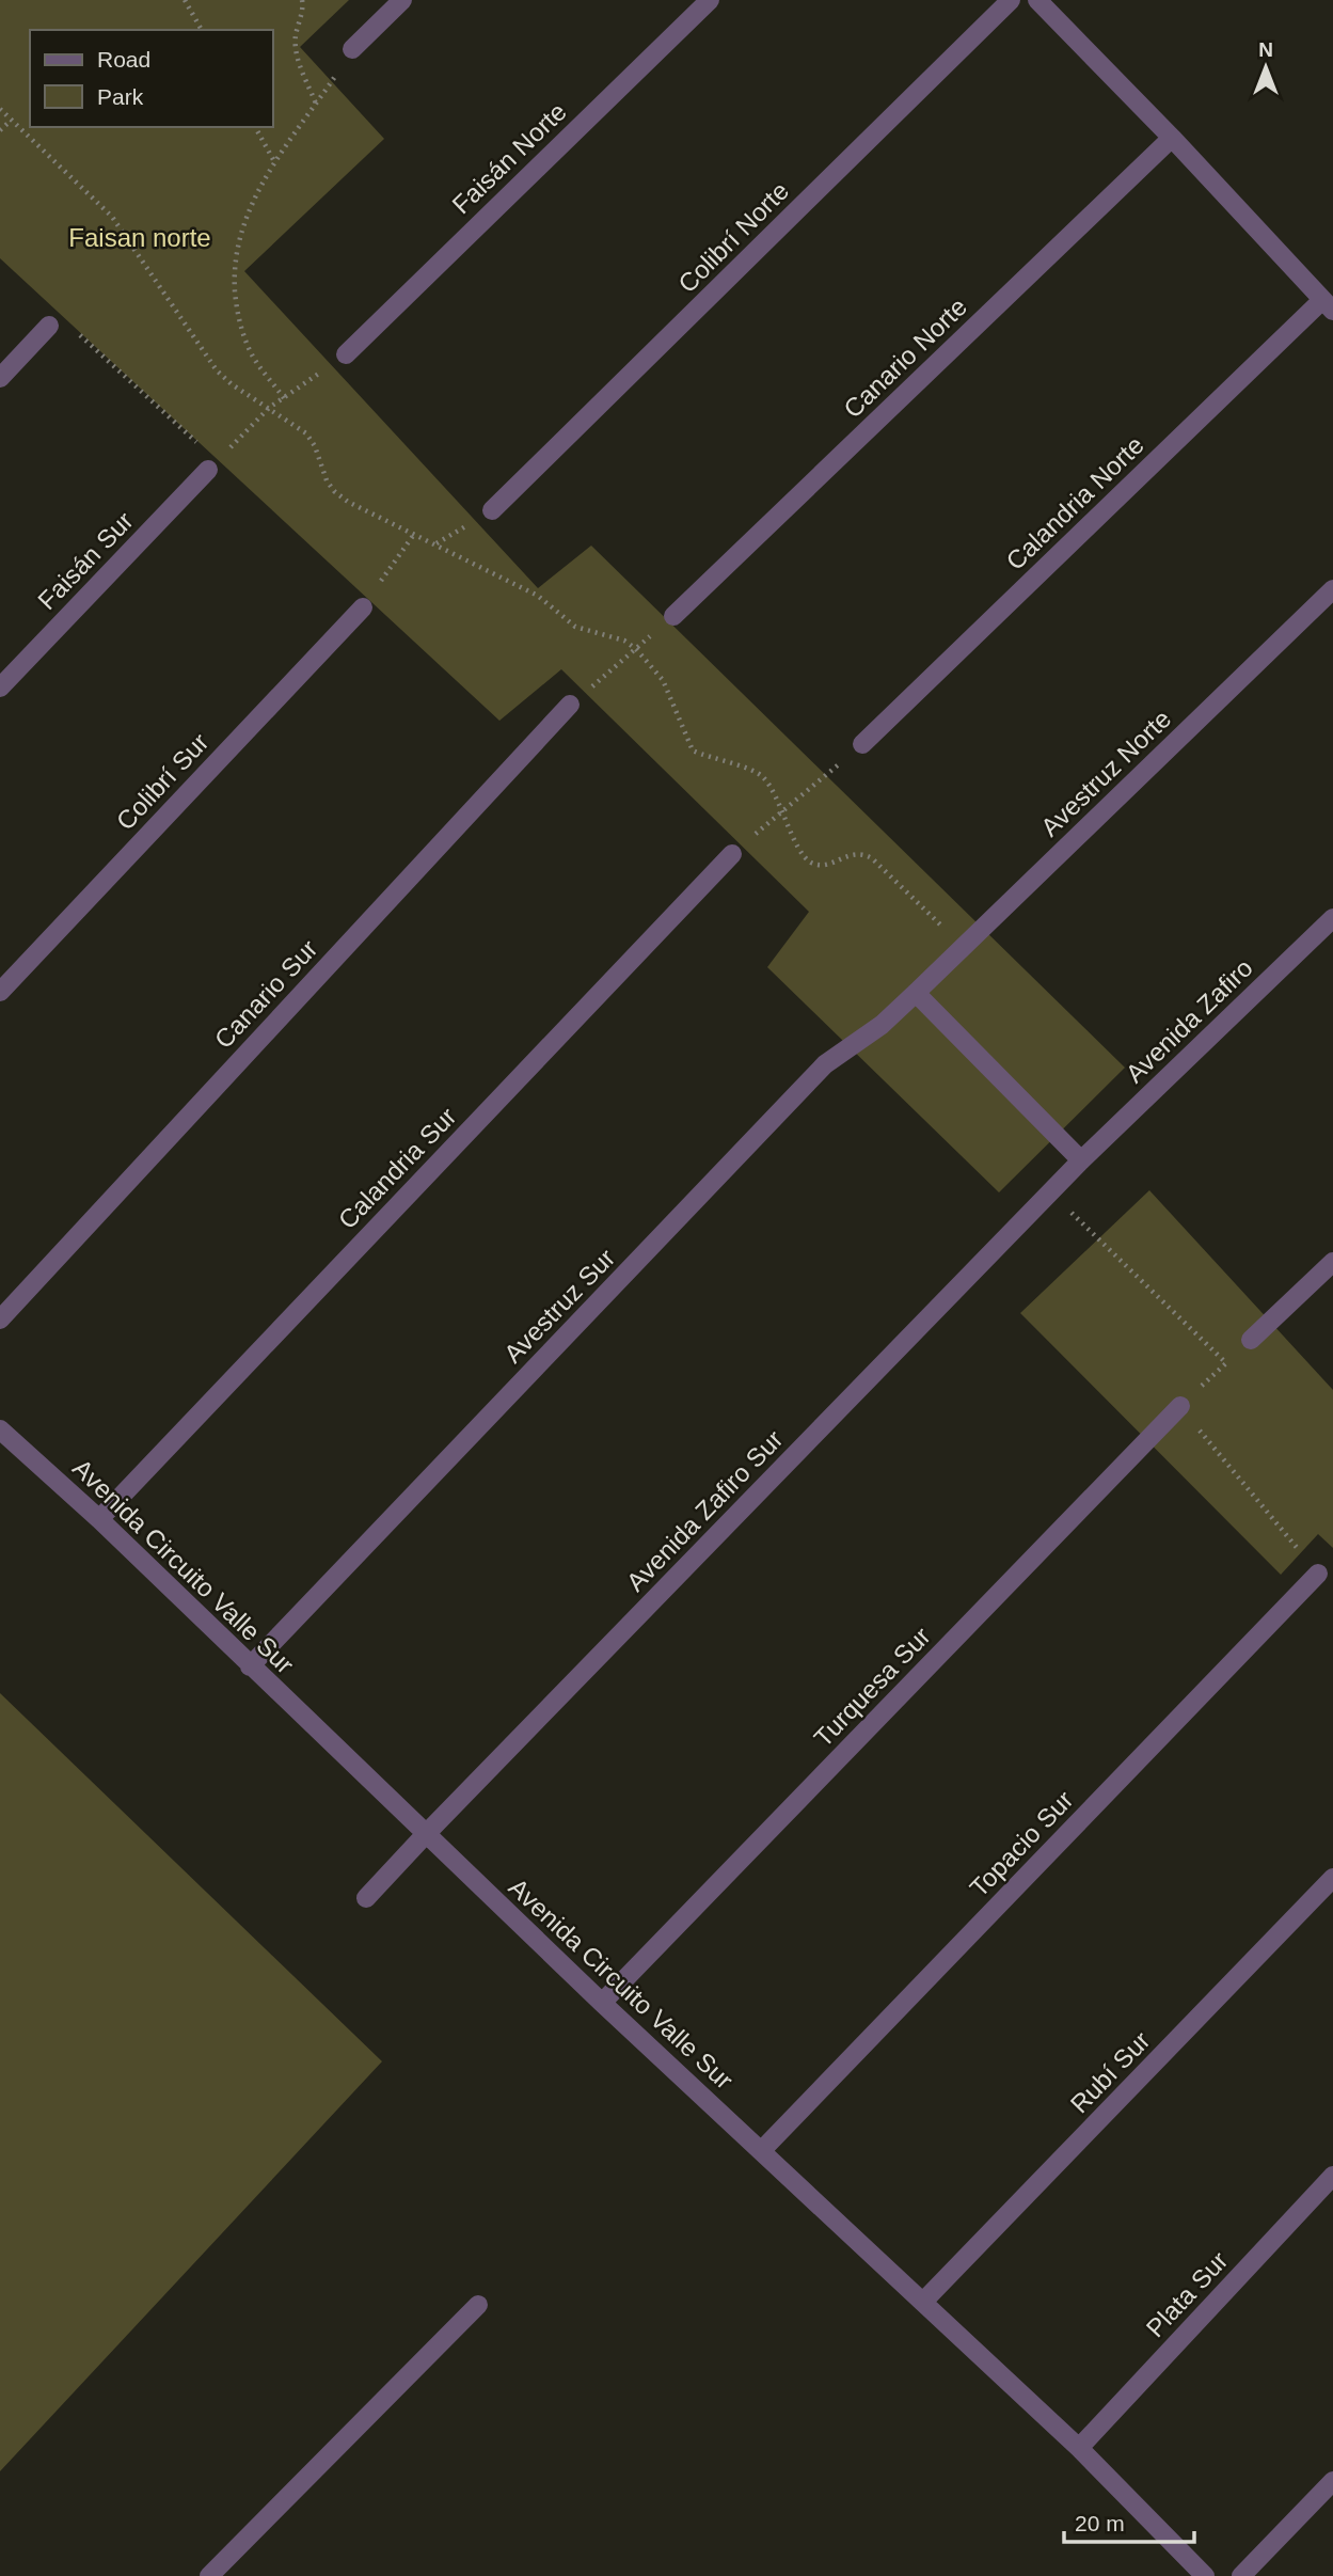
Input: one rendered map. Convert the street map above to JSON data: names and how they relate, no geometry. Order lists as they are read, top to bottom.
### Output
{
  "streets": {
    "street": [
      "Faisán Norte",
      "Colibrí Norte",
      "Canario Norte",
      "Calandria Norte",
      "Faisán Sur",
      "Avestruz Norte",
      "Colibrí Sur",
      "Canario Sur",
      "Avenida Zafiro",
      "Calandria Sur",
      "Avestruz Sur",
      "Avenida Zafiro Sur",
      "Avenida Circuito Valle Sur",
      "Turquesa Sur",
      "Topacio Sur",
      "Rubí Sur",
      "Plata Sur"
    ]
  },
  "crossings": [
    ["Avestruz Norte", "Avestruz Sur"],
    ["Avenida Zafiro", "Avenida Zafiro Sur"],
    ["Calandria Sur", "Avenida Circuito Valle Sur"],
    ["Avestruz Sur", "Avenida Circuito Valle Sur"],
    ["Avenida Zafiro Sur", "Avenida Circuito Valle Sur"],
    ["Avenida Circuito Valle Sur", "Turquesa Sur"],
    ["Avenida Circuito Valle Sur", "Topacio Sur"],
    ["Avenida Circuito Valle Sur", "Rubí Sur"],
    ["Avenida Circuito Valle Sur", "Plata Sur"]
  ],
  "parks": ["Faisan norte"],
  "legend": ["Road", "Park"],
  "scale_bar": "20 m",
  "north": "top"
}
